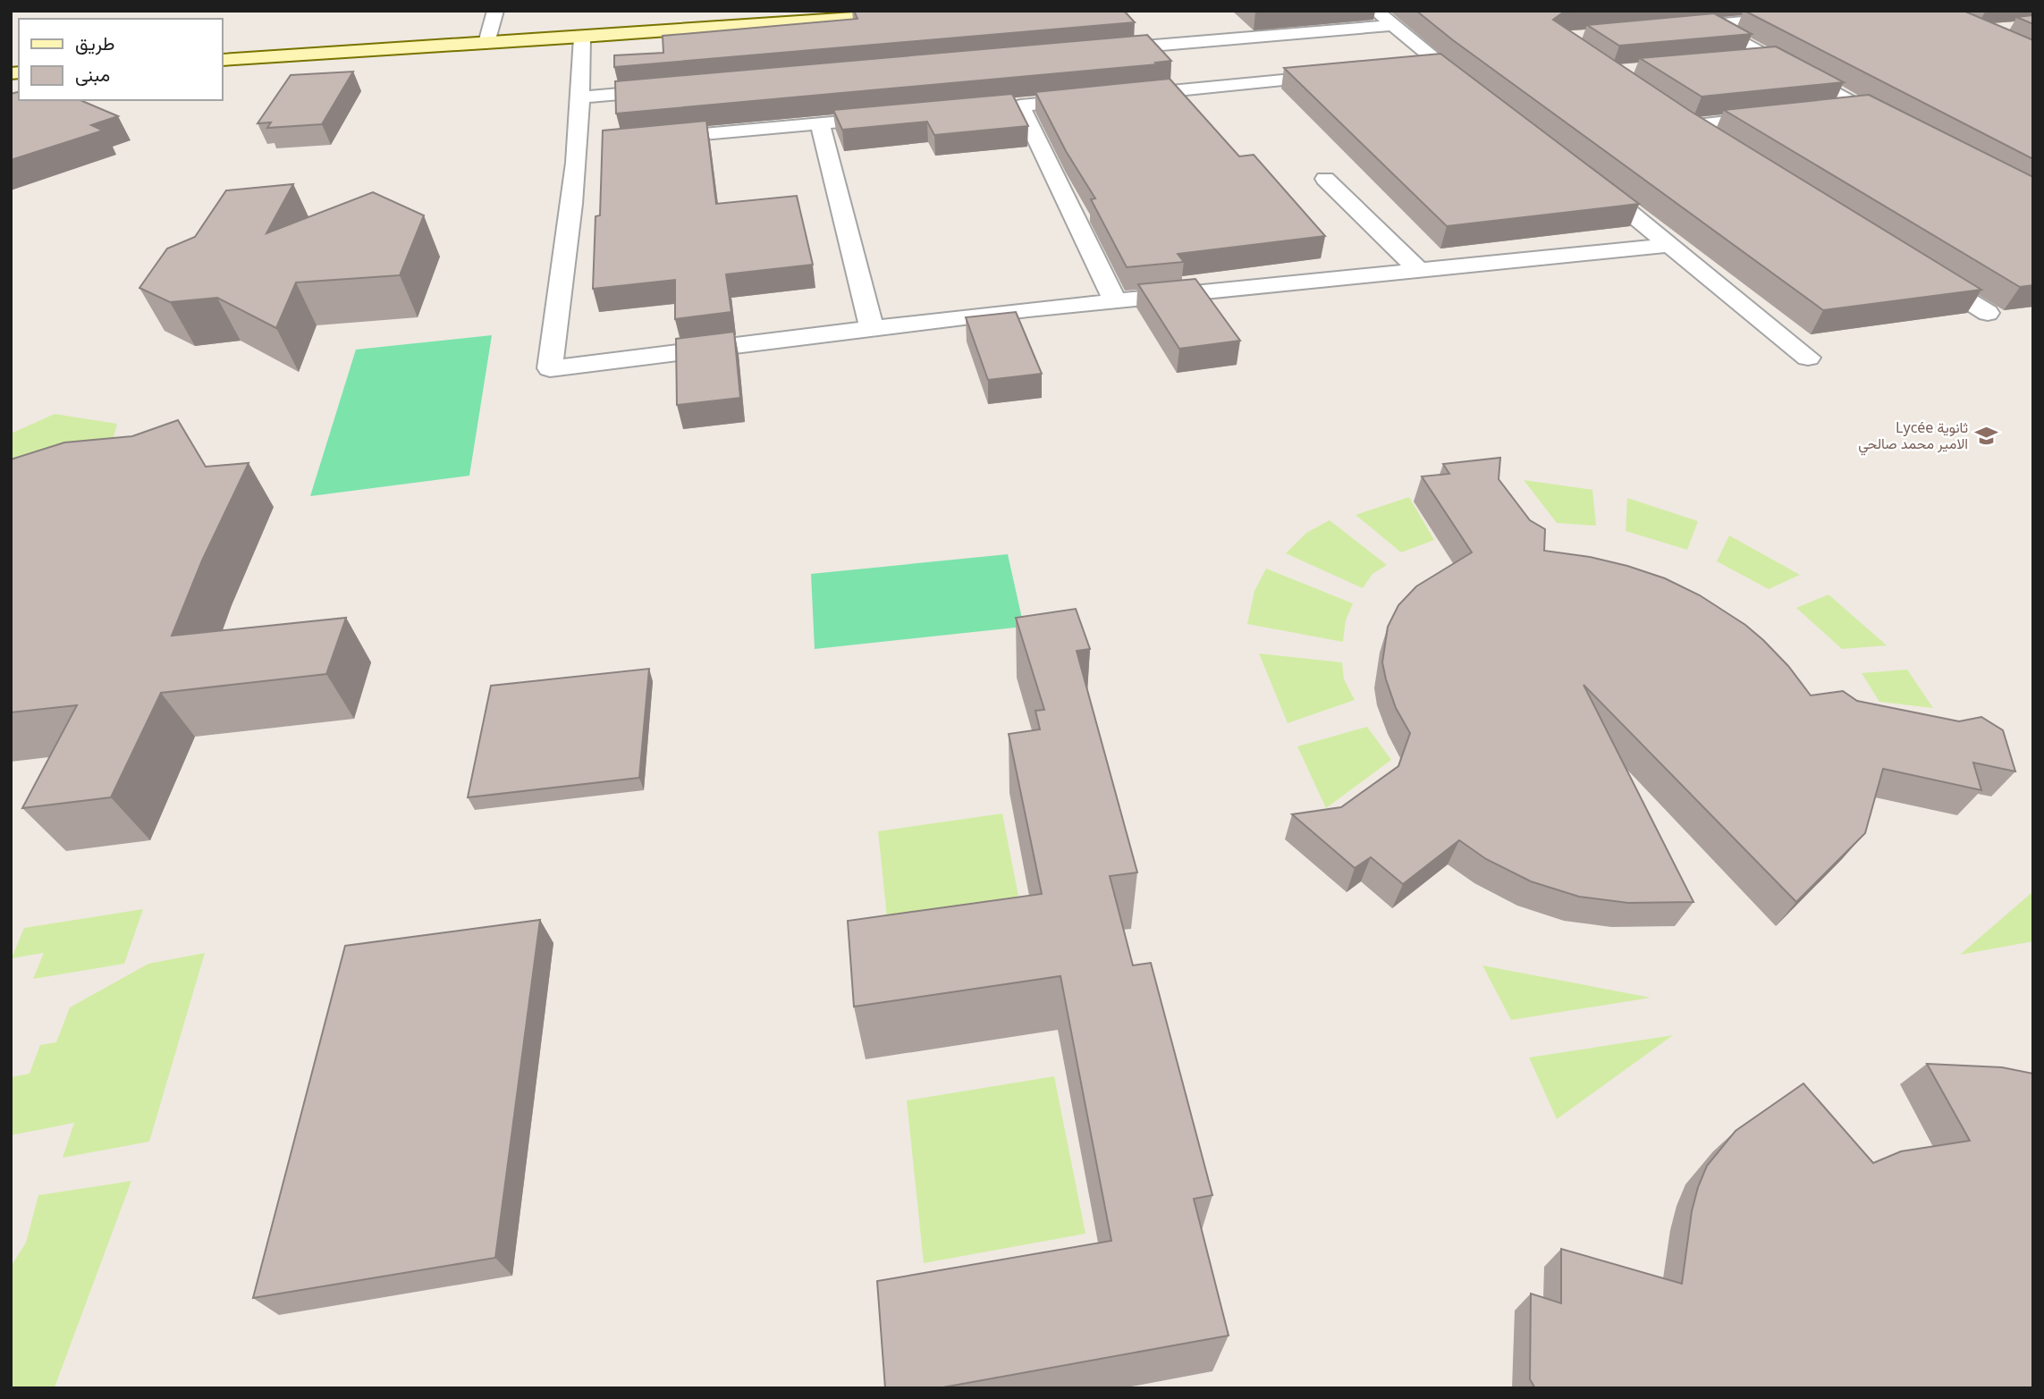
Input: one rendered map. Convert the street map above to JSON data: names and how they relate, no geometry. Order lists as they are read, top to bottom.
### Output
{
  "places": {
    "school or university": ["Lycée ثانوية الامير محمد صالحي"]
  },
  "legend": ["طريق", "مبنى"]
}
